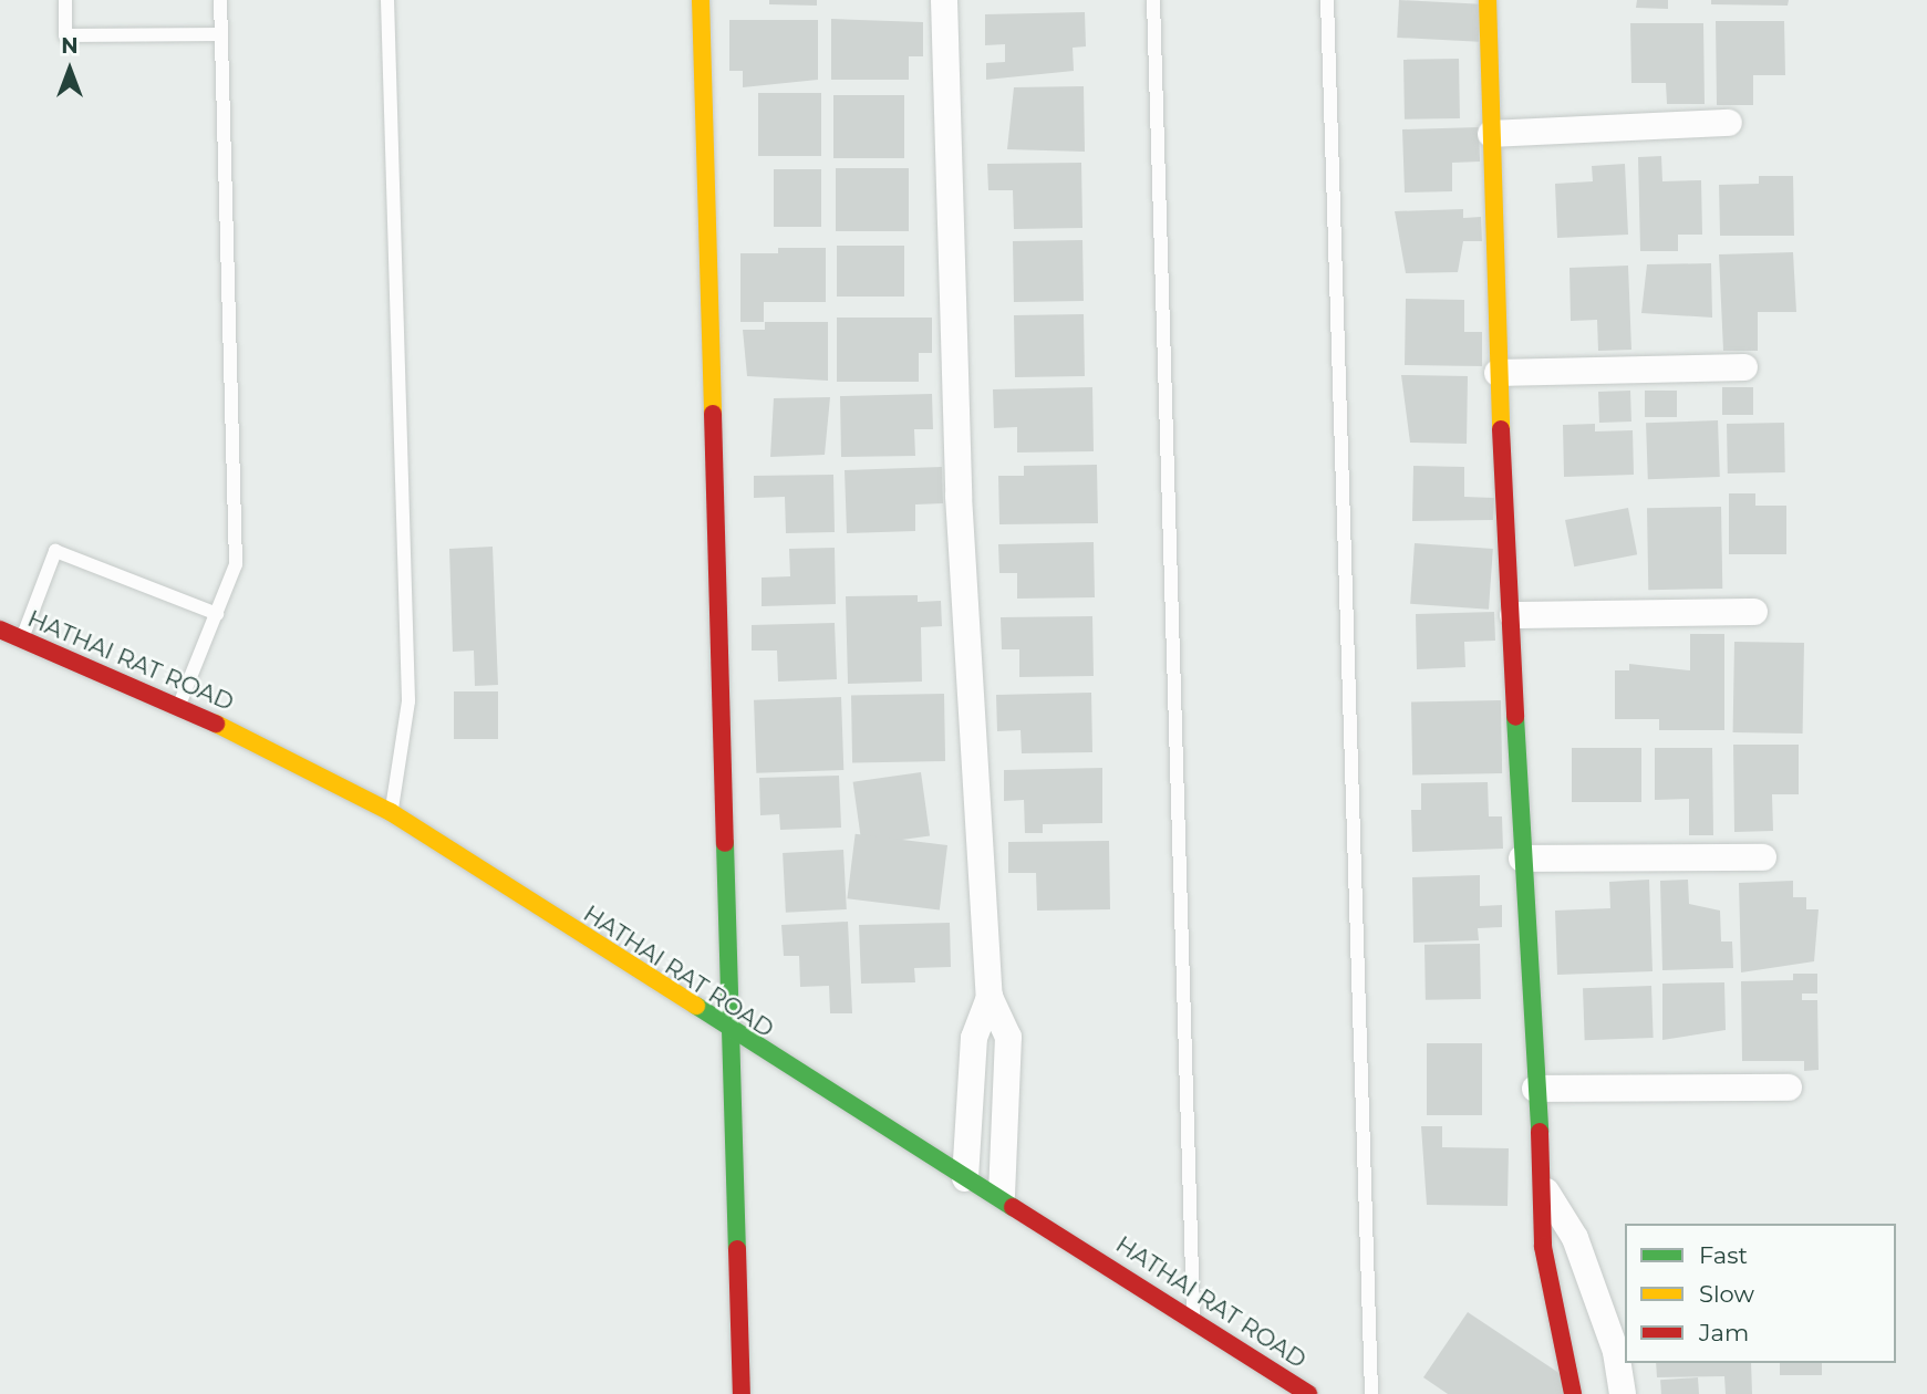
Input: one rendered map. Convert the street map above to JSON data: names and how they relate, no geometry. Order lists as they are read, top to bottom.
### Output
{
  "streets": {
    "street": ["HATHAI RAT ROAD"]
  },
  "legend": ["Fast", "Slow", "Jam"],
  "north": "top"
}
